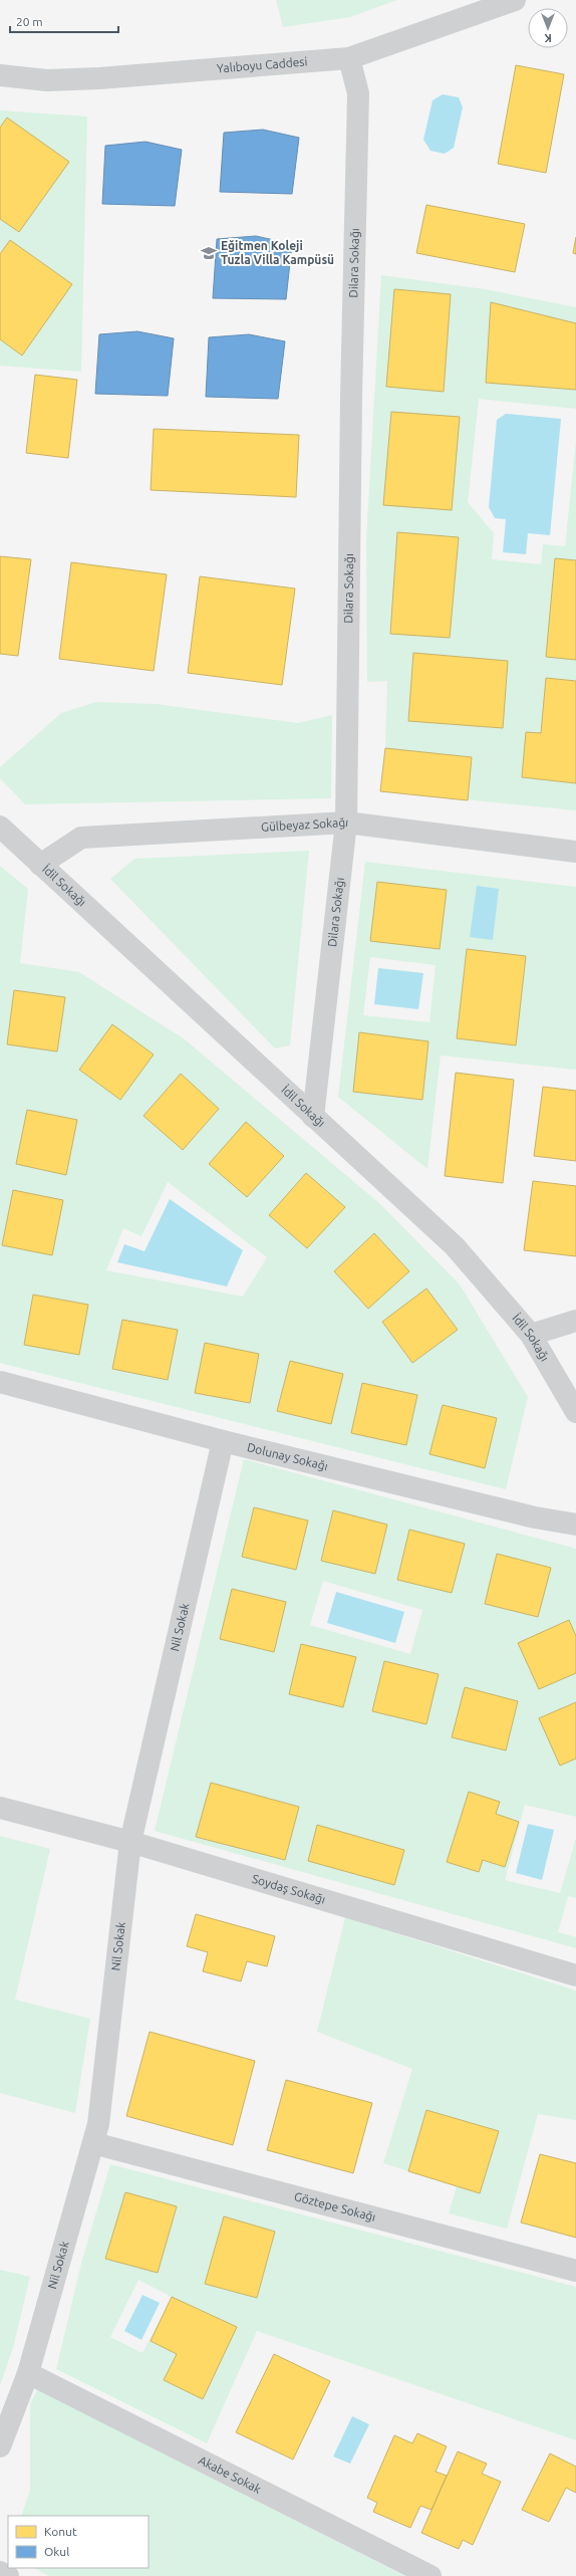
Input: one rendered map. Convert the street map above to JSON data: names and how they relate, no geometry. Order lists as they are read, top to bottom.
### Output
{
  "streets": {
    "street": [
      "Yalıboyu Caddesi",
      "Dilara Sokağı",
      "Gülbeyaz Sokağı",
      "İdil Sokağı",
      "Dolunay Sokağı",
      "Nil Sokak",
      "Soydaş Sokağı",
      "Göztepe Sokağı",
      "Akabe Sokak"
    ]
  },
  "crossings": [
    ["Yalıboyu Caddesi", "Dilara Sokağı"],
    ["Dilara Sokağı", "Gülbeyaz Sokağı"],
    ["Dilara Sokağı", "İdil Sokağı"],
    ["Gülbeyaz Sokağı", "İdil Sokağı"],
    ["Dolunay Sokağı", "Nil Sokak"],
    ["Nil Sokak", "Soydaş Sokağı"],
    ["Nil Sokak", "Göztepe Sokağı"],
    ["Nil Sokak", "Akabe Sokak"]
  ],
  "places": {
    "school or university": ["Eğitmen Koleji Tuzla Villa Kampüsü"]
  },
  "legend": ["Konut", "Okul"],
  "scale_bar": "20 m",
  "north": "bottom"
}
